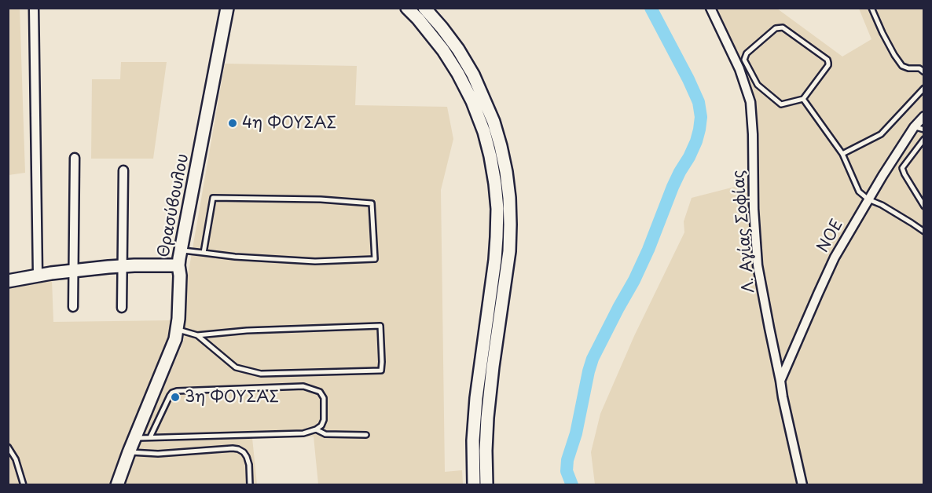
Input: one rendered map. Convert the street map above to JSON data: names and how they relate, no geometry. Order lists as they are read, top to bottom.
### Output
{
  "streets": {
    "street": ["Θρασύβουλου", "Λ. Αγίας Σοφίας", "NOE"]
  },
  "crossings": [
    ["Λ. Αγίας Σοφίας", "NOE"]
  ],
  "places": ["4η ΦΟΥΣΑΣ", "3η ΦΟΥΣΑΣ"]
}
